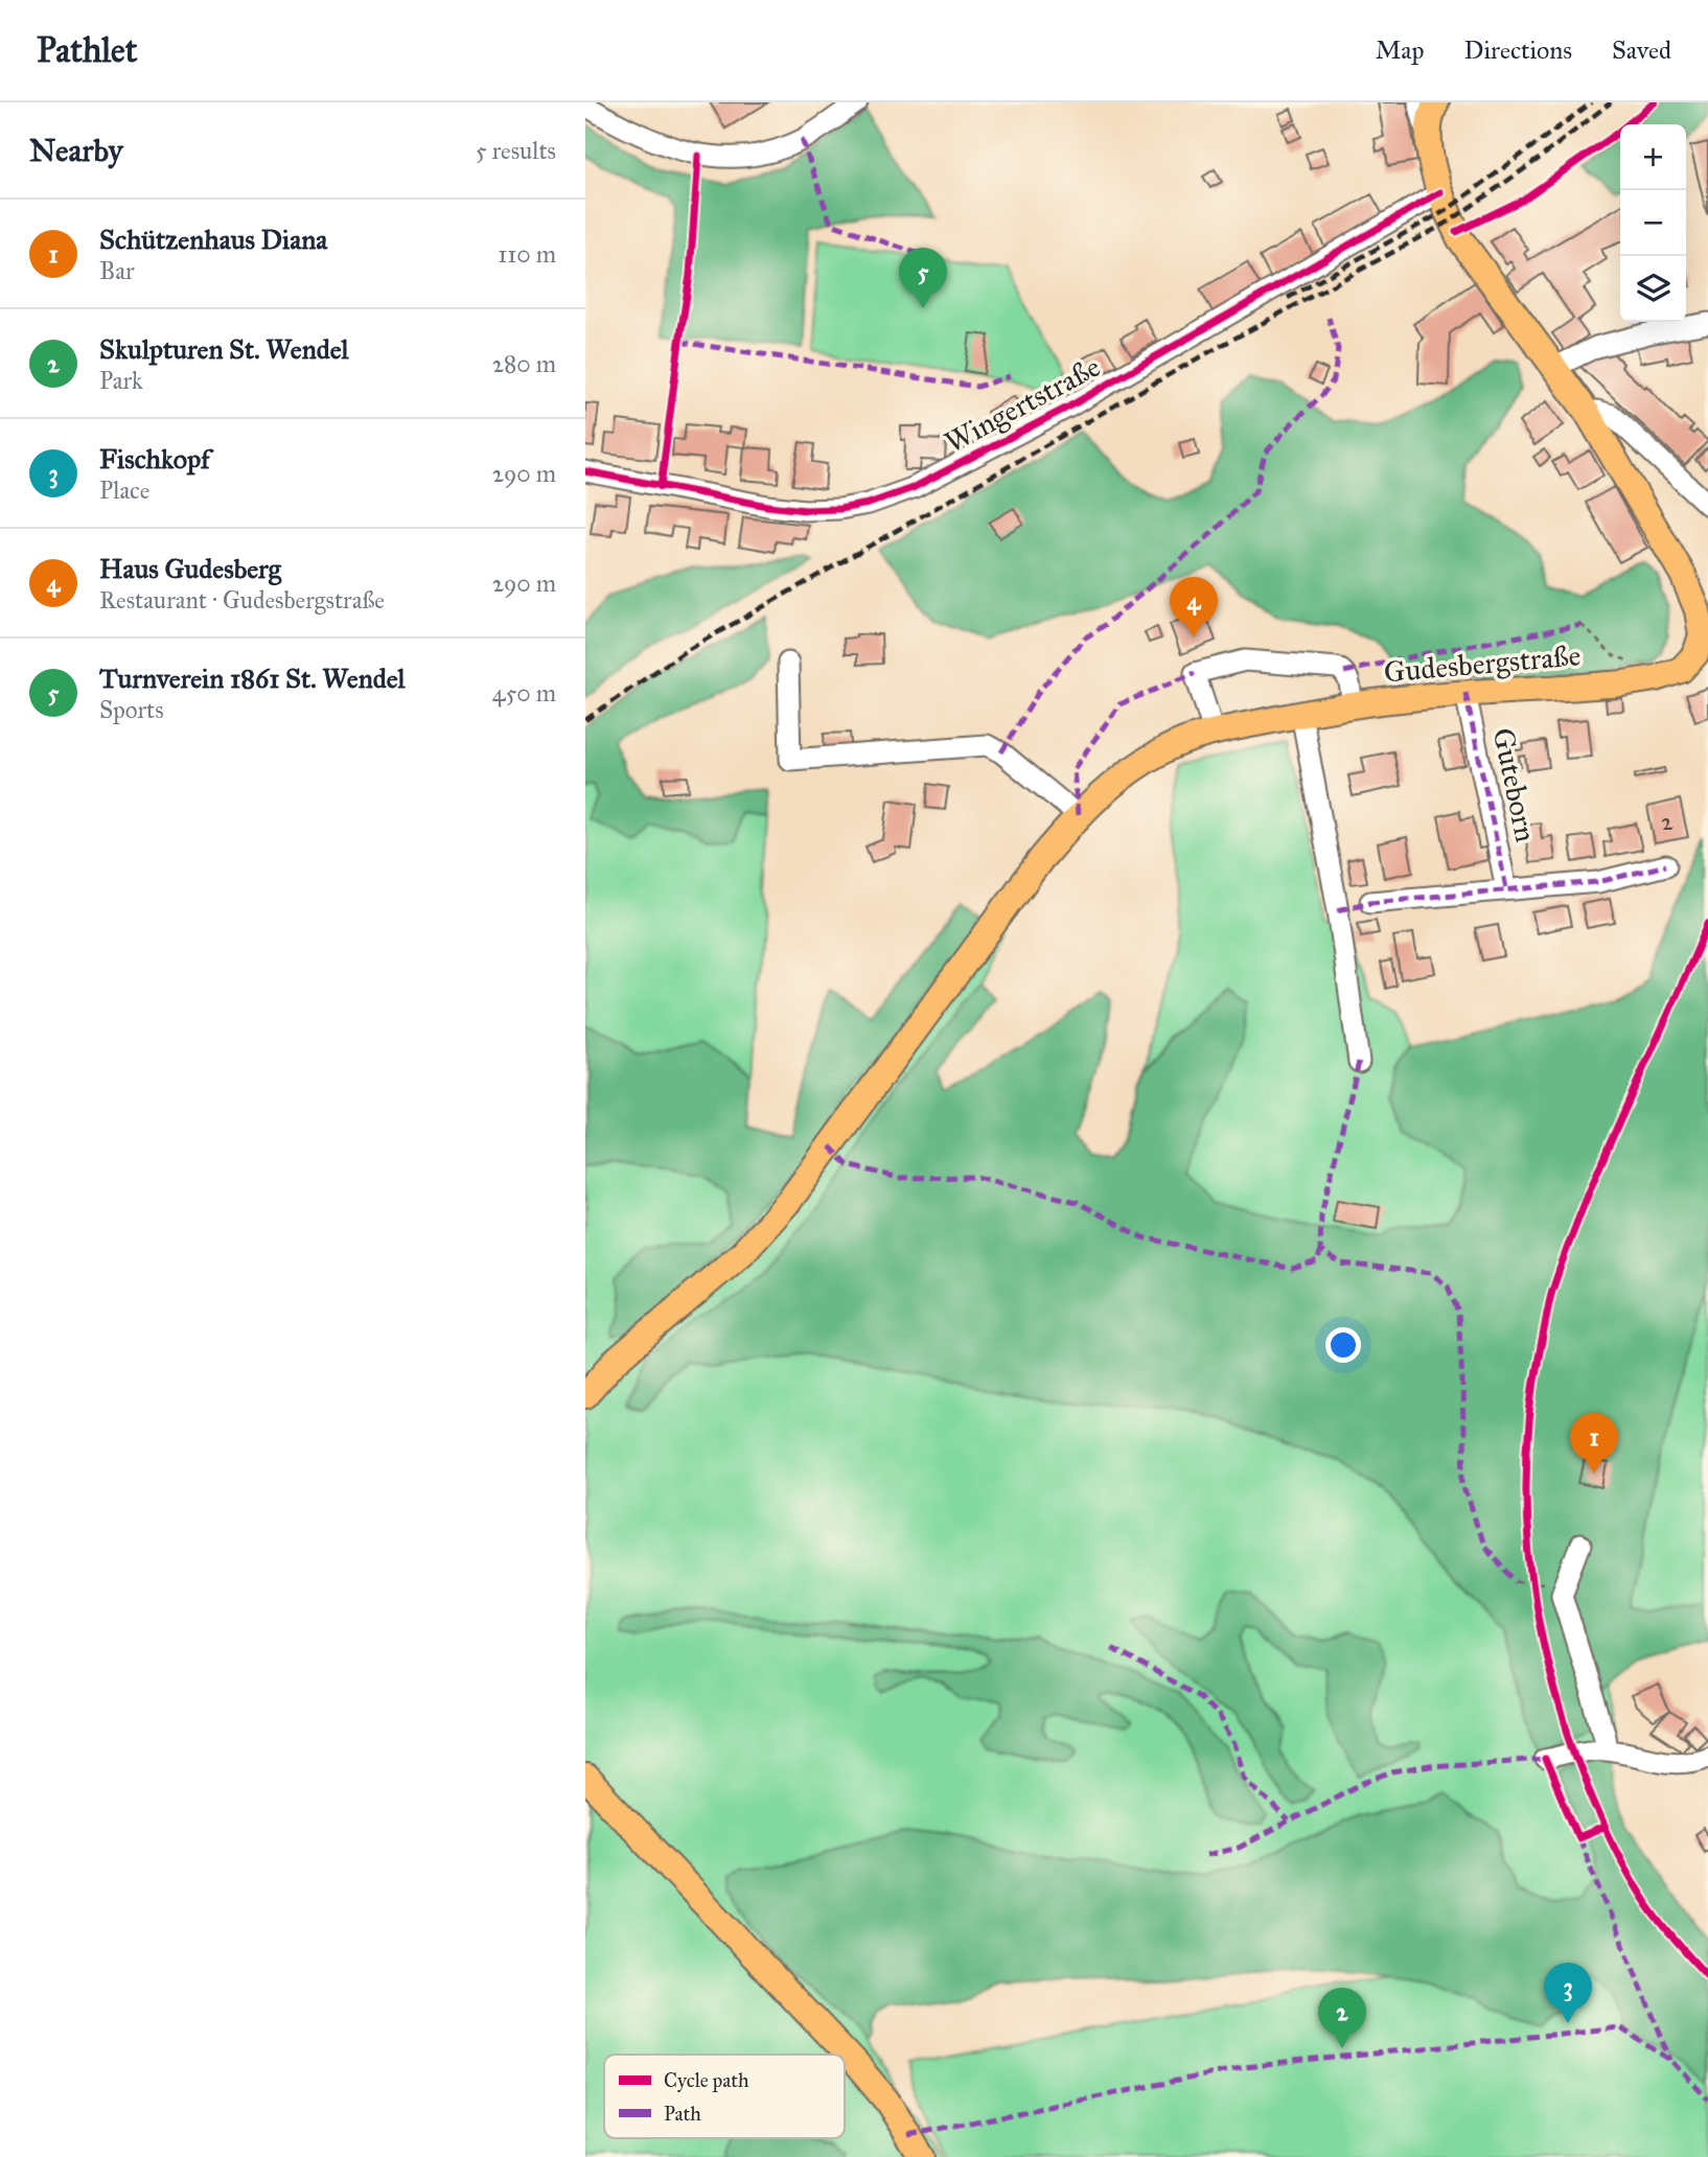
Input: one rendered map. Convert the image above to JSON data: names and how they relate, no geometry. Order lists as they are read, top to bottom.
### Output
{
  "streets": {
    "main road": ["Gudesbergstraße"],
    "street": ["Wingertstraße", "Guteborn"]
  },
  "crossings": [
    ["Wingertstraße", "Gudesbergstraße"],
    ["Gudesbergstraße", "Guteborn"]
  ],
  "house_numbers": ["2"],
  "legend": ["Cycle path", "Path"],
  "page": {
    "header": "Pathlet",
    "nav": ["Map", "Directions", "Saved"],
    "heading": ["Nearby", "5 results"],
    "map_buttons": ["+", "−"],
    "list": [
      {
        "mark": "1",
        "name": "Schützenhaus Diana",
        "note": "Bar",
        "value": "110 m"
      },
      {
        "mark": "2",
        "name": "Skulpturen St. Wendel",
        "note": "Park",
        "value": "280 m"
      },
      {
        "mark": "3",
        "name": "Fischkopf",
        "note": "Place",
        "value": "290 m"
      },
      {
        "mark": "4",
        "name": "Haus Gudesberg",
        "note": "Restaurant · Gudesbergstraße",
        "value": "290 m"
      },
      {
        "mark": "5",
        "name": "Turnverein 1861 St. Wendel",
        "note": "Sports",
        "value": "450 m"
      }
    ],
    "pins": [
      "5",
      "4",
      "1",
      "3",
      "2"
    ]
  }
}
